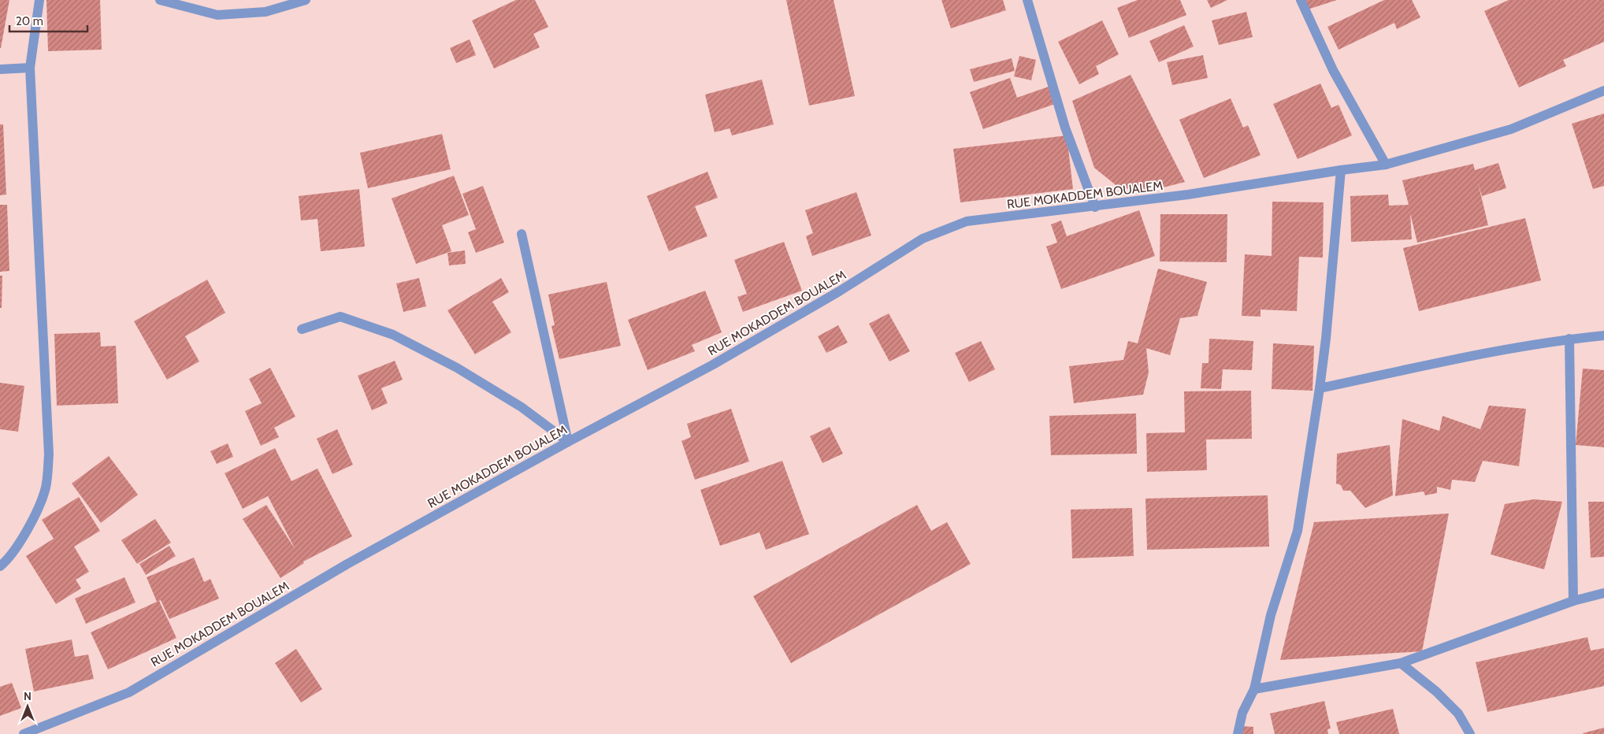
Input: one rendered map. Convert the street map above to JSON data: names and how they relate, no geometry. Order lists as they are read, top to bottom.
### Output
{
  "streets": {
    "street": ["RUE MOKADDEM BOUALEM"]
  },
  "scale_bar": "20 m",
  "north": "top"
}
